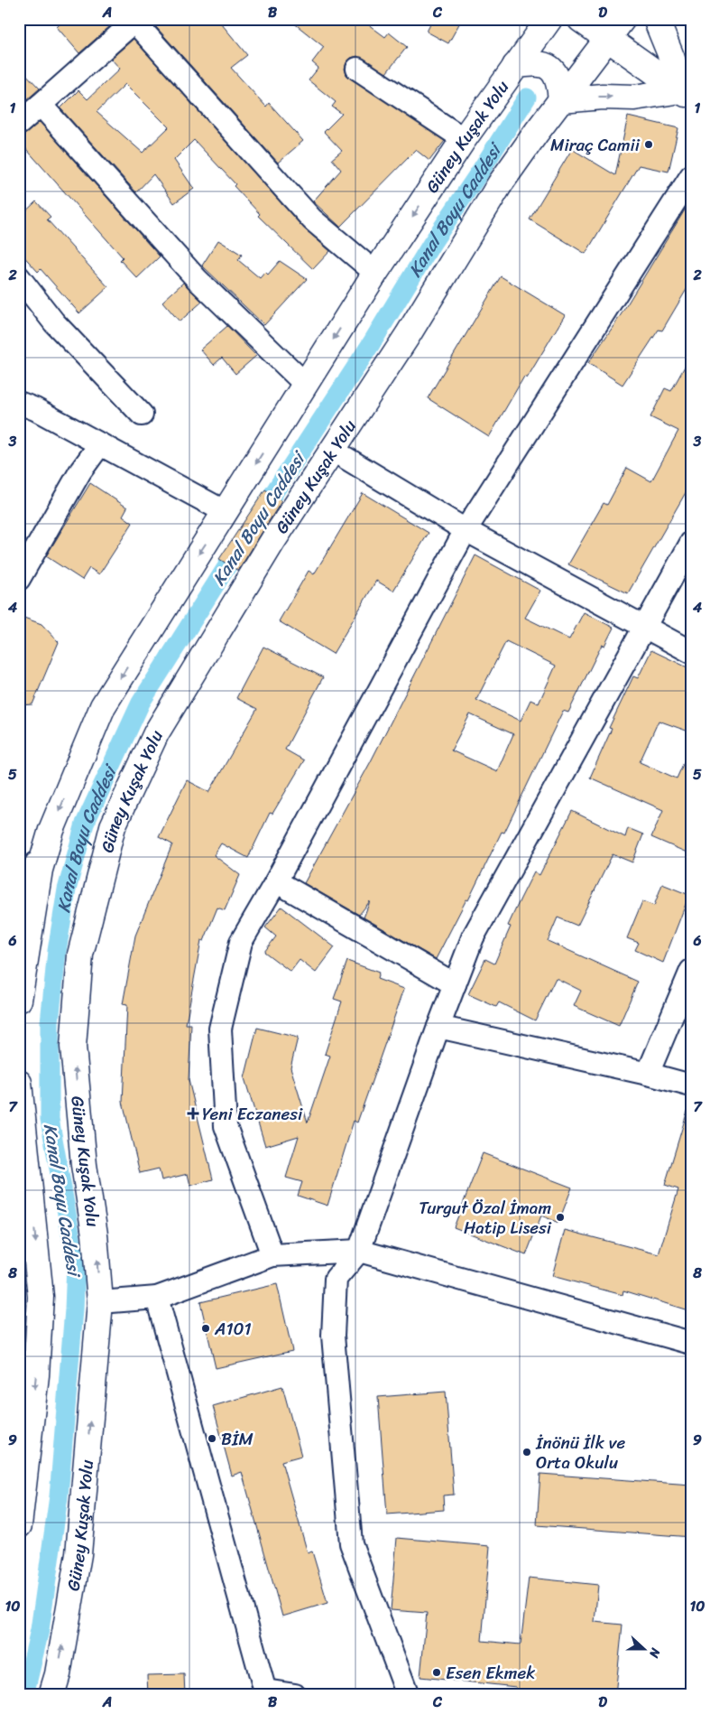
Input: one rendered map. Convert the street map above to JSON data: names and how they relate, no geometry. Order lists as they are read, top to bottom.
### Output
{
  "streets": {
    "main road": ["Güney Kuşak Yolu"]
  },
  "water": ["Kanal Boyu Caddesi"],
  "places": {
    "other": [
      "Miraç Camii",
      "Turgut Özal İmam Hatip Lisesi",
      "A101",
      "BİM",
      "İnönü İlk ve Orta Okulu",
      "Esen Ekmek"
    ],
    "health": ["Yeni Eczanesi"]
  },
  "north": "right",
  "grid": {
    "columns": [
      "A",
      "B",
      "C",
      "D"
    ],
    "rows": [
      "1",
      "2",
      "3",
      "4",
      "5",
      "6",
      "7",
      "8",
      "9",
      "10"
    ]
  }
}
